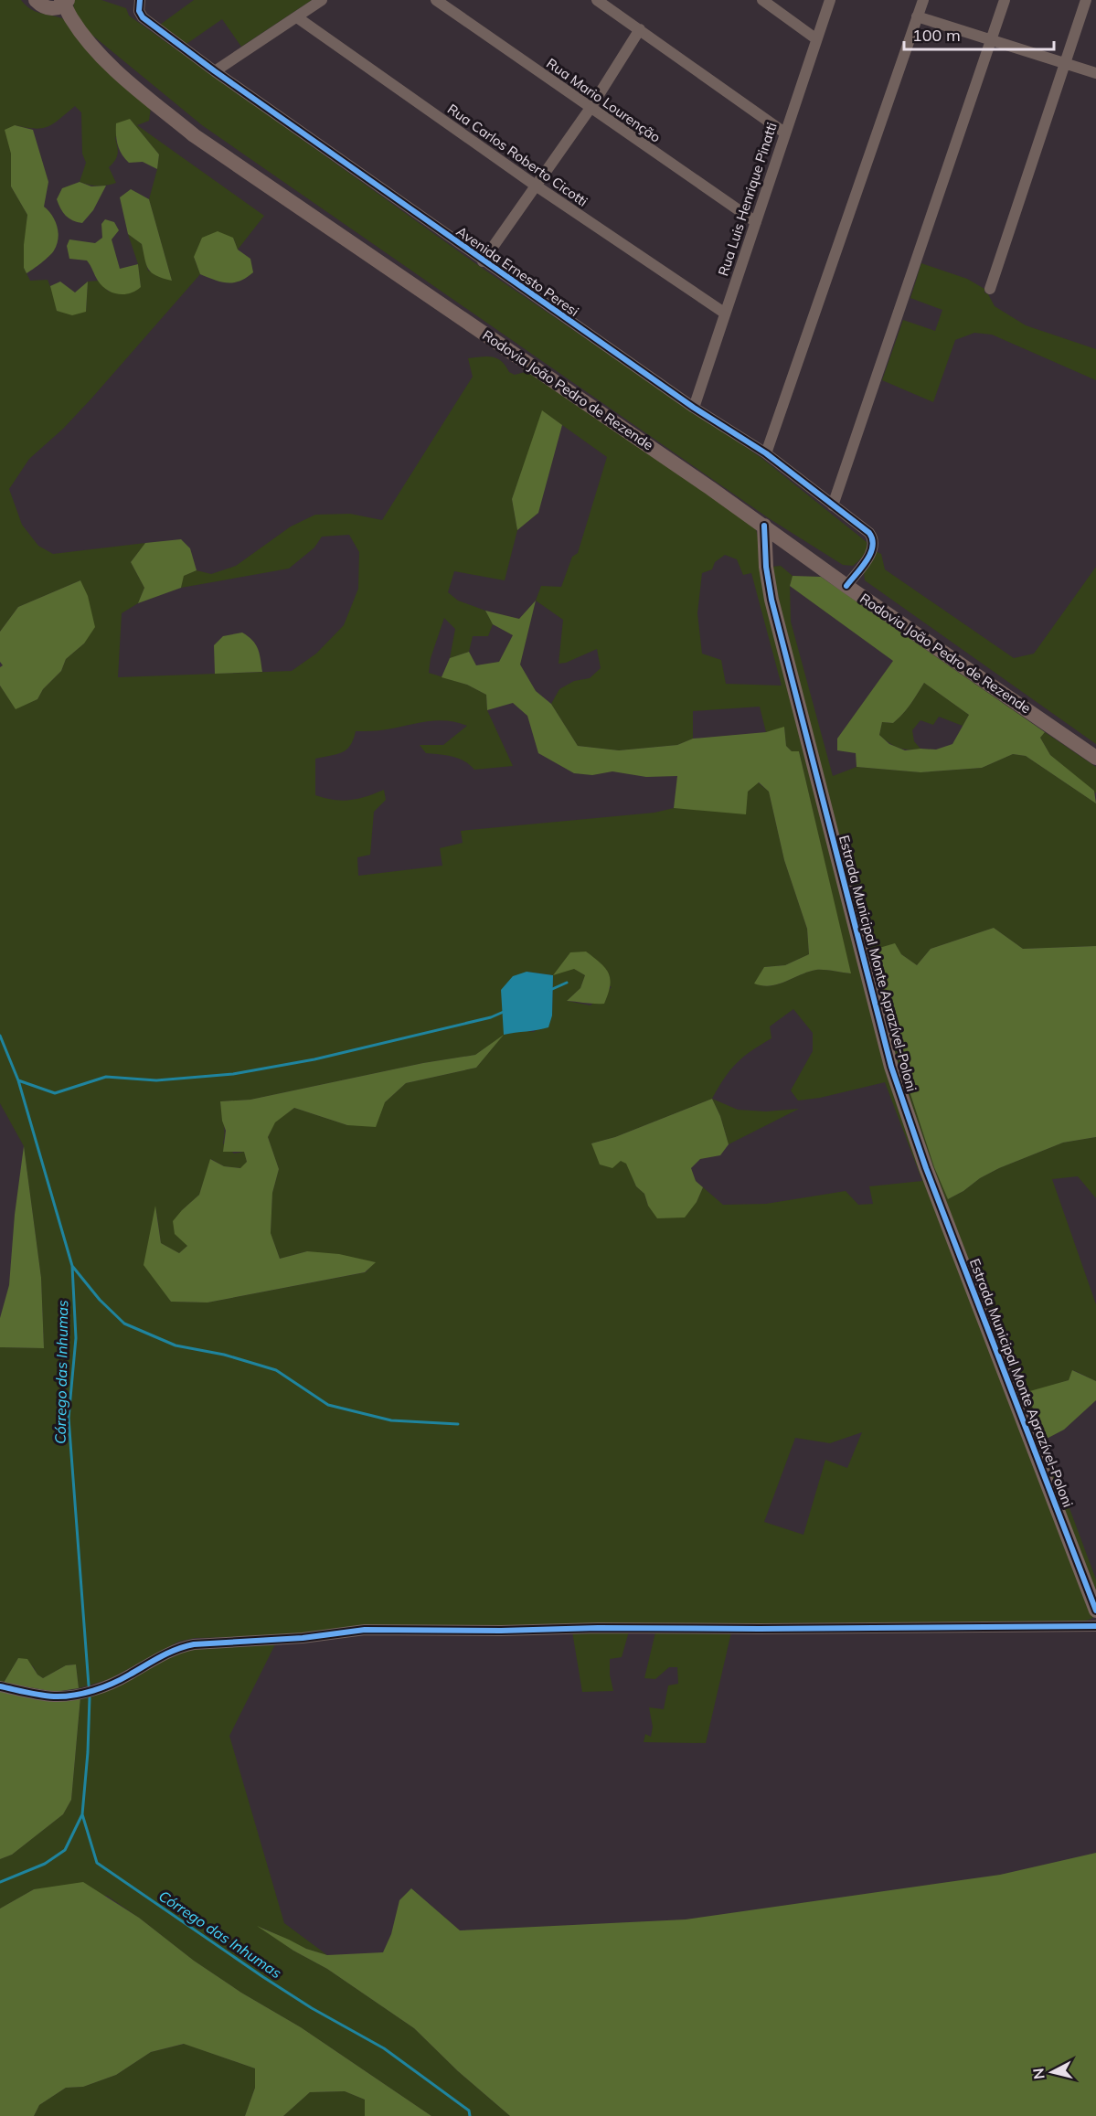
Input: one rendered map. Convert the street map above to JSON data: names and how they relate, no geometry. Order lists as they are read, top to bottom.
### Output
{
  "streets": {
    "main road": ["Rodovia João Pedro de Rezende", "Estrada Municipal Monte Aprazível-Poloni"],
    "street": [
      "Rua Mario Lourenção",
      "Rua Carlos Roberto Cicotti",
      "Rua Luis Henrique Pinatti",
      "Avenida Ernesto Peresi"
    ]
  },
  "crossings": [
    ["Rua Mario Lourenção", "Rua Luis Henrique Pinatti"],
    ["Rua Carlos Roberto Cicotti", "Rua Luis Henrique Pinatti"],
    ["Rua Luis Henrique Pinatti", "Avenida Ernesto Peresi"],
    ["Avenida Ernesto Peresi", "Rodovia João Pedro de Rezende"],
    ["Rodovia João Pedro de Rezende", "Estrada Municipal Monte Aprazível-Poloni"]
  ],
  "water": ["Córrego das Inhumas"],
  "scale_bar": "100 m",
  "north": "left"
}
